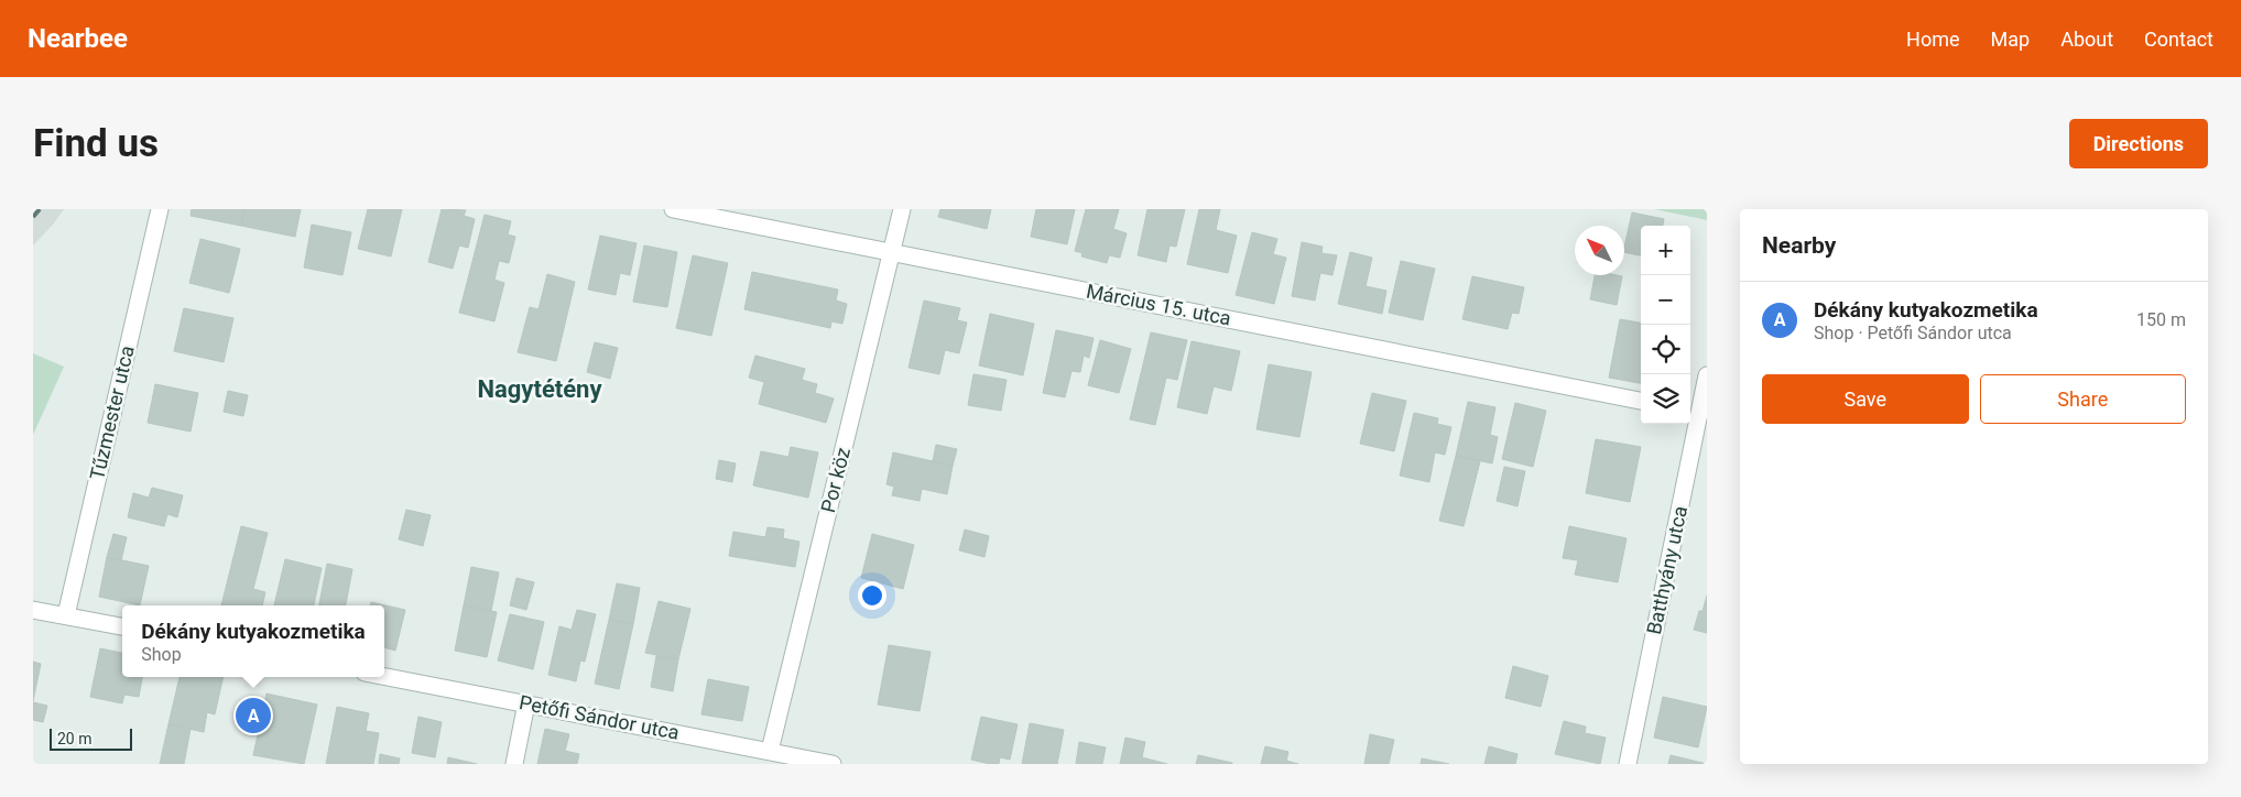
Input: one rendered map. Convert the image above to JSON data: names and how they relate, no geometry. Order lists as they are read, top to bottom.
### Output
{
  "streets": {
    "street": [
      "Március 15. utca",
      "Tűzmester utca",
      "Por köz",
      "Batthyány utca",
      "Petőfi Sándor utca"
    ]
  },
  "crossings": [
    ["Március 15. utca", "Por köz"],
    ["Por köz", "Petőfi Sándor utca"]
  ],
  "districts": ["Nagytétény"],
  "scale_bar": "20 m",
  "north": "top left",
  "page": {
    "header": "Nearbee",
    "nav": [
      "Home",
      "Map",
      "About",
      "Contact"
    ],
    "buttons": [
      "Directions",
      ["Save", "Share"]
    ],
    "title": "Find us",
    "heading": "Nearby",
    "map_buttons": ["+", "−"],
    "list": [
      {
        "mark": "A",
        "name": "Dékány kutyakozmetika",
        "note": "Shop · Petőfi Sándor utca",
        "value": "150 m"
      }
    ],
    "popup": ["Dékány kutyakozmetika", "Shop"],
    "pins": "A",
    "scale": "20 m"
  }
}
